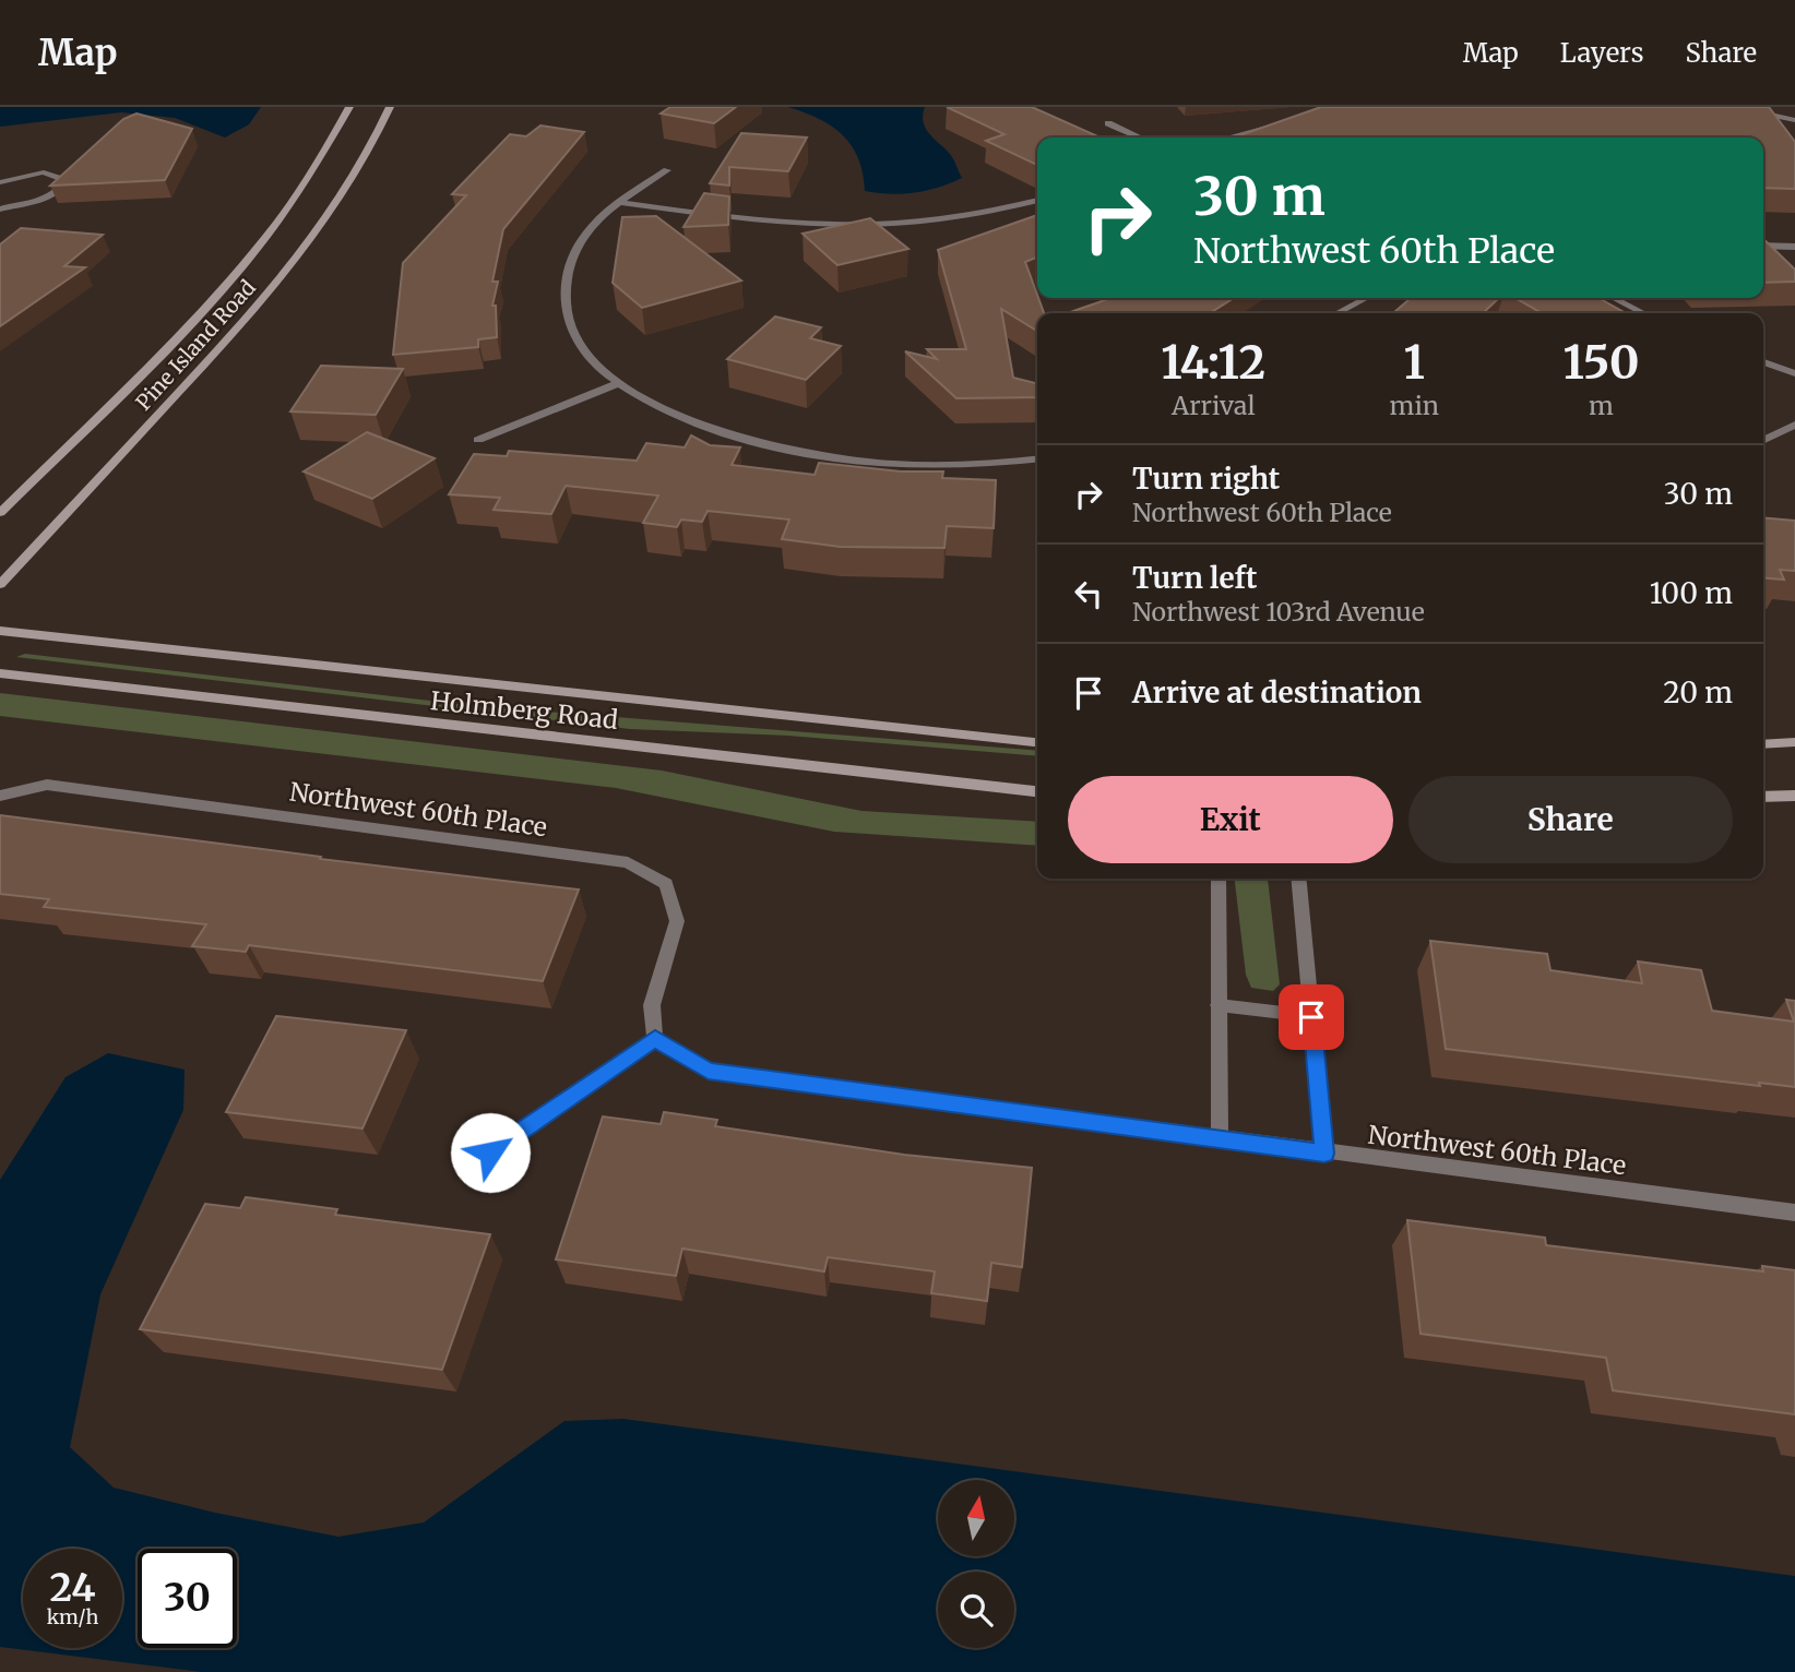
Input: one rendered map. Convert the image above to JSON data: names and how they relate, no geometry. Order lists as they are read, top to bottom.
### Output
{
  "streets": {
    "main road": ["Pine Island Road", "Holmberg Road"],
    "street": ["Northwest 60th Place"]
  },
  "north": "top",
  "page": {
    "header": "Map",
    "nav": ["Map", "Layers", "Share"],
    "turn": ["30 m", "Northwest 60th Place"],
    "eta": [
      "14:12",
      "Arrival",
      "1",
      "min",
      "150",
      "m"
    ],
    "list": [
      {
        "name": "Turn right",
        "note": "Northwest 60th Place",
        "value": "30 m"
      },
      {
        "name": "Turn left",
        "note": "Northwest 103rd Avenue",
        "value": "100 m"
      },
      {
        "name": "Arrive at destination",
        "value": "20 m"
      }
    ],
    "buttons": ["Exit", "Share"],
    "speed": "24 km/h",
    "limit": "30"
  }
}
